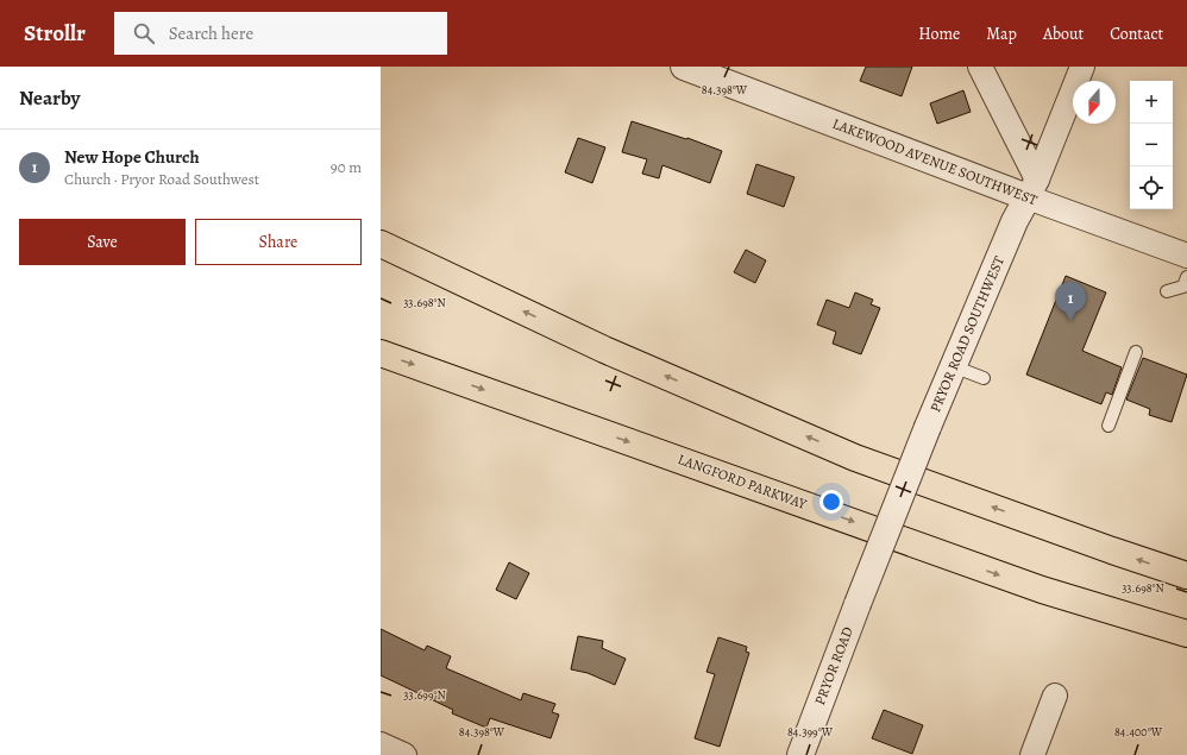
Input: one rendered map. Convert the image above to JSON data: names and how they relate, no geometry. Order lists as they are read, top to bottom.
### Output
{
  "streets": {
    "highway": ["LANGFORD PARKWAY"],
    "street": ["LAKEWOOD AVENUE SOUTHWEST", "PRYOR ROAD SOUTHWEST", "PRYOR ROAD"]
  },
  "crossings": [
    ["LAKEWOOD AVENUE SOUTHWEST", "PRYOR ROAD SOUTHWEST"],
    ["PRYOR ROAD SOUTHWEST", "PRYOR ROAD"]
  ],
  "north": "bottom",
  "page": {
    "header": "Strollr",
    "search": "Search here",
    "nav": [
      "Home",
      "Map",
      "About",
      "Contact"
    ],
    "heading": "Nearby",
    "map_buttons": ["+", "−"],
    "list": [
      {
        "mark": "1",
        "name": "New Hope Church",
        "note": "Church · Pryor Road Southwest",
        "value": "90 m"
      }
    ],
    "buttons": ["Save", "Share"],
    "pins": "1"
  },
  "coordinates": [
    "84.398°W",
    "33.698°N",
    "33.699°N",
    "84.399°W",
    "84.400°W"
  ]
}
